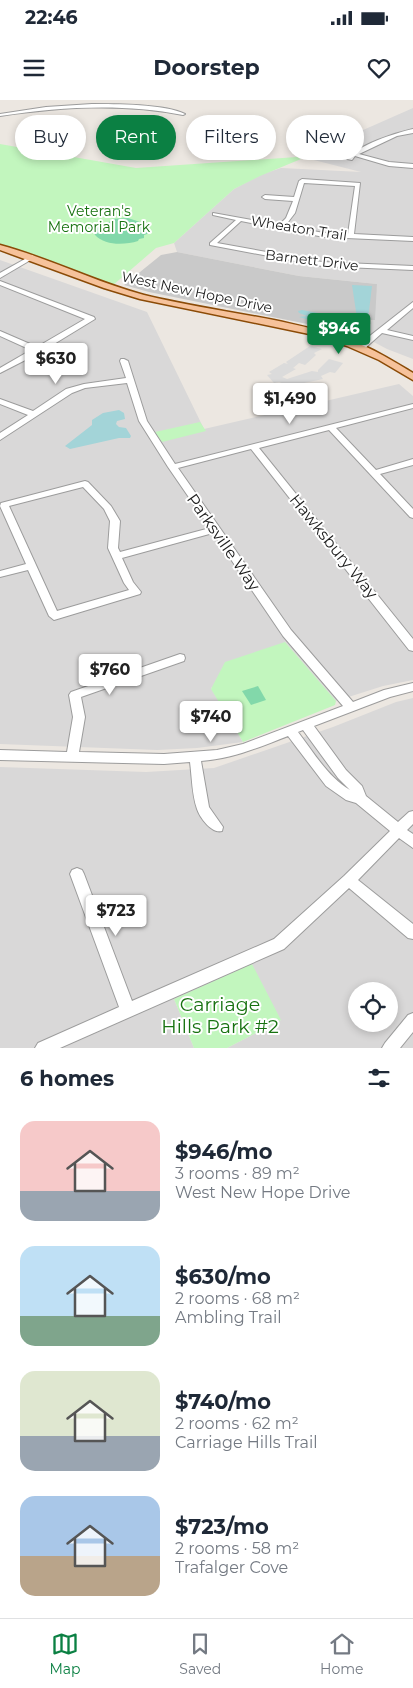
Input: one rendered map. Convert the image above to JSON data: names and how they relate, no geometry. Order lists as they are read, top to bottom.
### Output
{
  "streets": {
    "main road": ["West New Hope Drive"],
    "street": [
      "Wheaton Trail",
      "Barnett Drive",
      "Parksville Way",
      "Hawksbury Way"
    ]
  },
  "crossings": [
    ["Wheaton Trail", "Barnett Drive"]
  ],
  "parks": ["Veteran's Memorial Park", "Carriage Hills Park #2"],
  "page": {
    "status": "22:46",
    "header": "Doorstep",
    "chip": [
      "Buy",
      "Rent",
      "Filters",
      "New"
    ],
    "price": [
      "$946",
      "$630",
      "$1,490",
      "$760",
      "$740",
      "$723"
    ],
    "heading": "6 homes",
    "list": [
      {
        "name": "$946/mo",
        "note": "3 rooms · 89 m² · West New Hope Drive"
      },
      {
        "name": "$630/mo",
        "note": "2 rooms · 68 m² · Ambling Trail"
      },
      {
        "name": "$740/mo",
        "note": "2 rooms · 62 m² · Carriage Hills Trail"
      },
      {
        "name": "$723/mo",
        "note": "2 rooms · 58 m² · Trafalger Cove"
      }
    ],
    "tabs": ["Map", "Saved", "Home"]
  }
}
